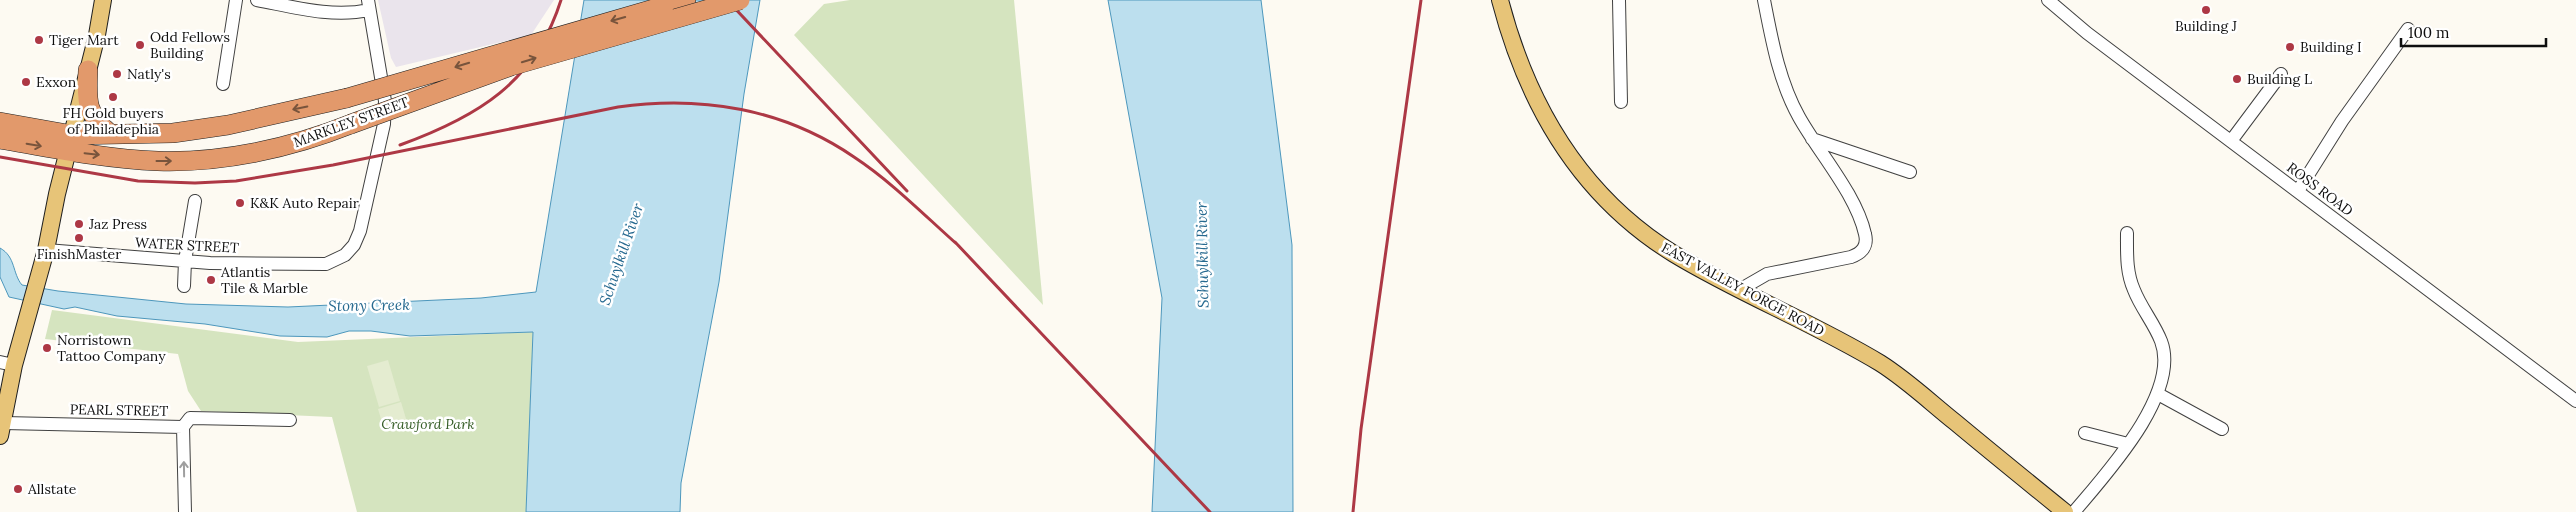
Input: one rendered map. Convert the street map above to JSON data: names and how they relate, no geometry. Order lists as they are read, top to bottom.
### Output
{
  "streets": {
    "highway": ["MARKLEY STREET"],
    "main road": ["EAST VALLEY FORGE ROAD"],
    "street": ["ROSS ROAD", "WATER STREET", "PEARL STREET"]
  },
  "water": ["Schuylkill River", "Stony Creek"],
  "parks": ["Crawford Park"],
  "places": [
    "Building J",
    "Tiger Mart",
    "Odd Fellows Building",
    "Building I",
    "Natly's",
    "Building L",
    "Exxon",
    "FH Gold buyers of Philadephia",
    "K&K Auto Repair",
    "Jaz Press",
    "FinishMaster",
    "Atlantis Tile & Marble",
    "Norristown Tattoo Company",
    "Allstate"
  ],
  "scale_bar": "100 m"
}
